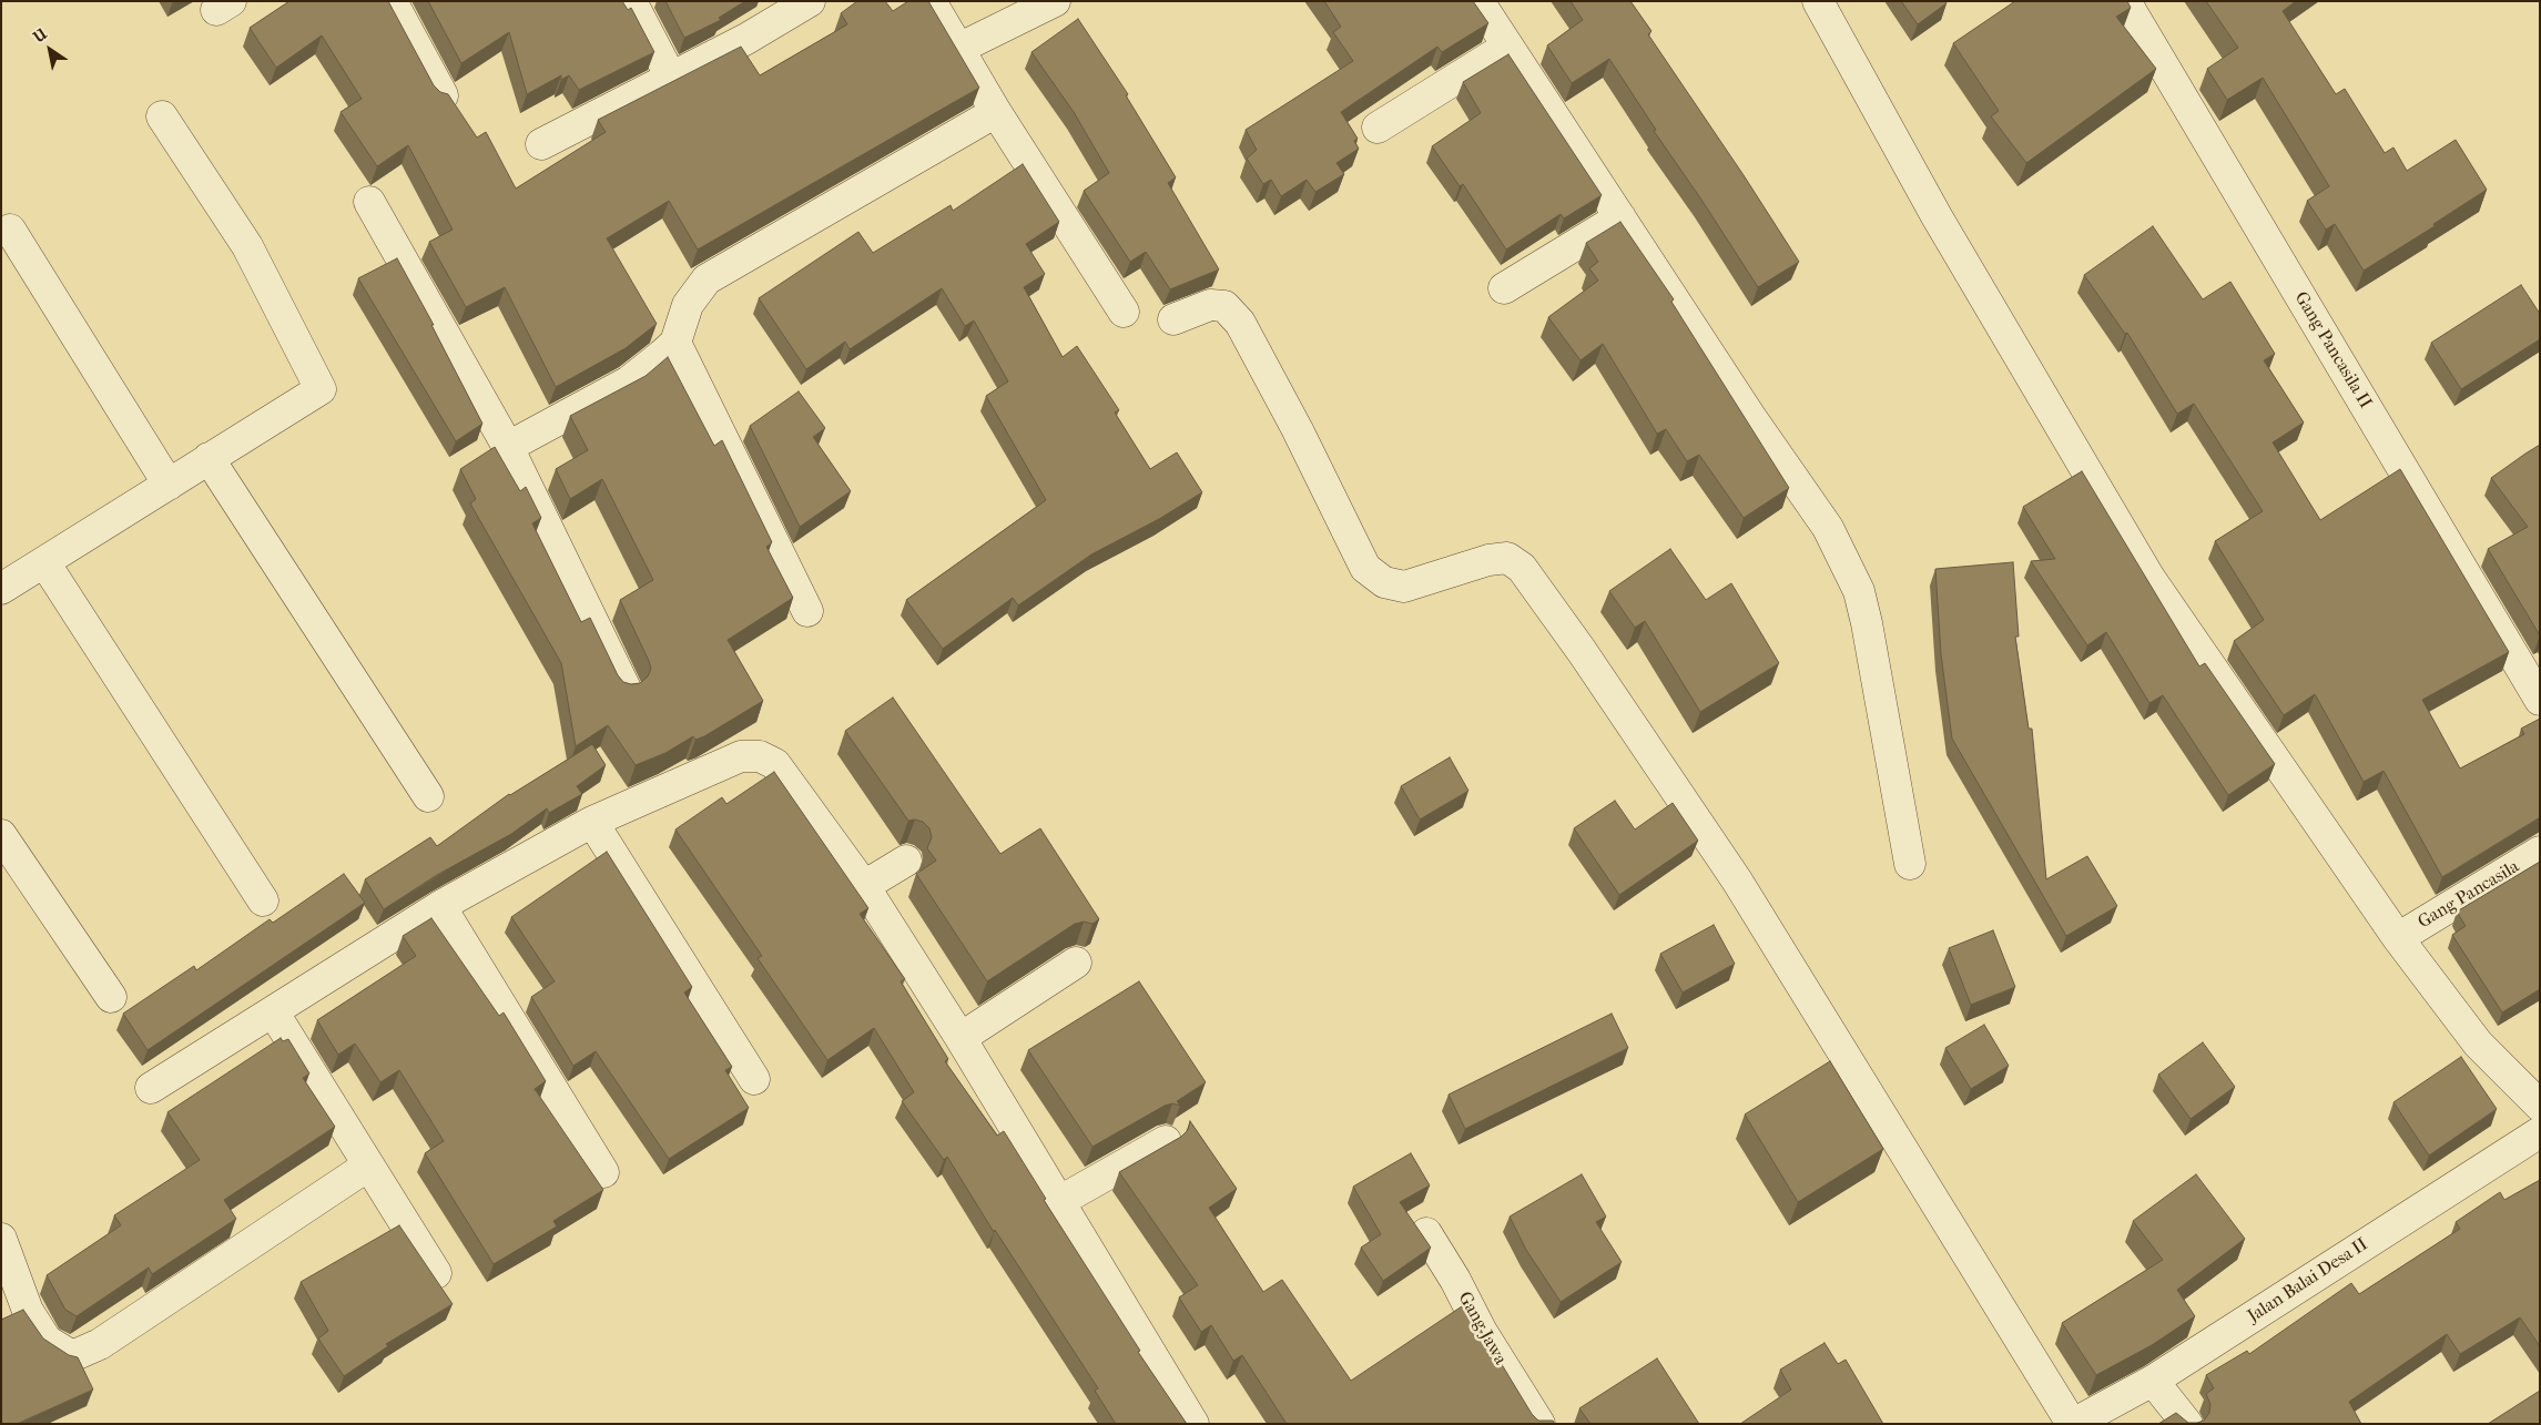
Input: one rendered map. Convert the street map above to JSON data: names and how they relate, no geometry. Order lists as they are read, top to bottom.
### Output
{
  "streets": {
    "street": [
      "Gang Pancasila II",
      "Gang Pancasila",
      "Jalan Balai Desa II",
      "Gang Jawa"
    ]
  },
  "north": "top left"
}
